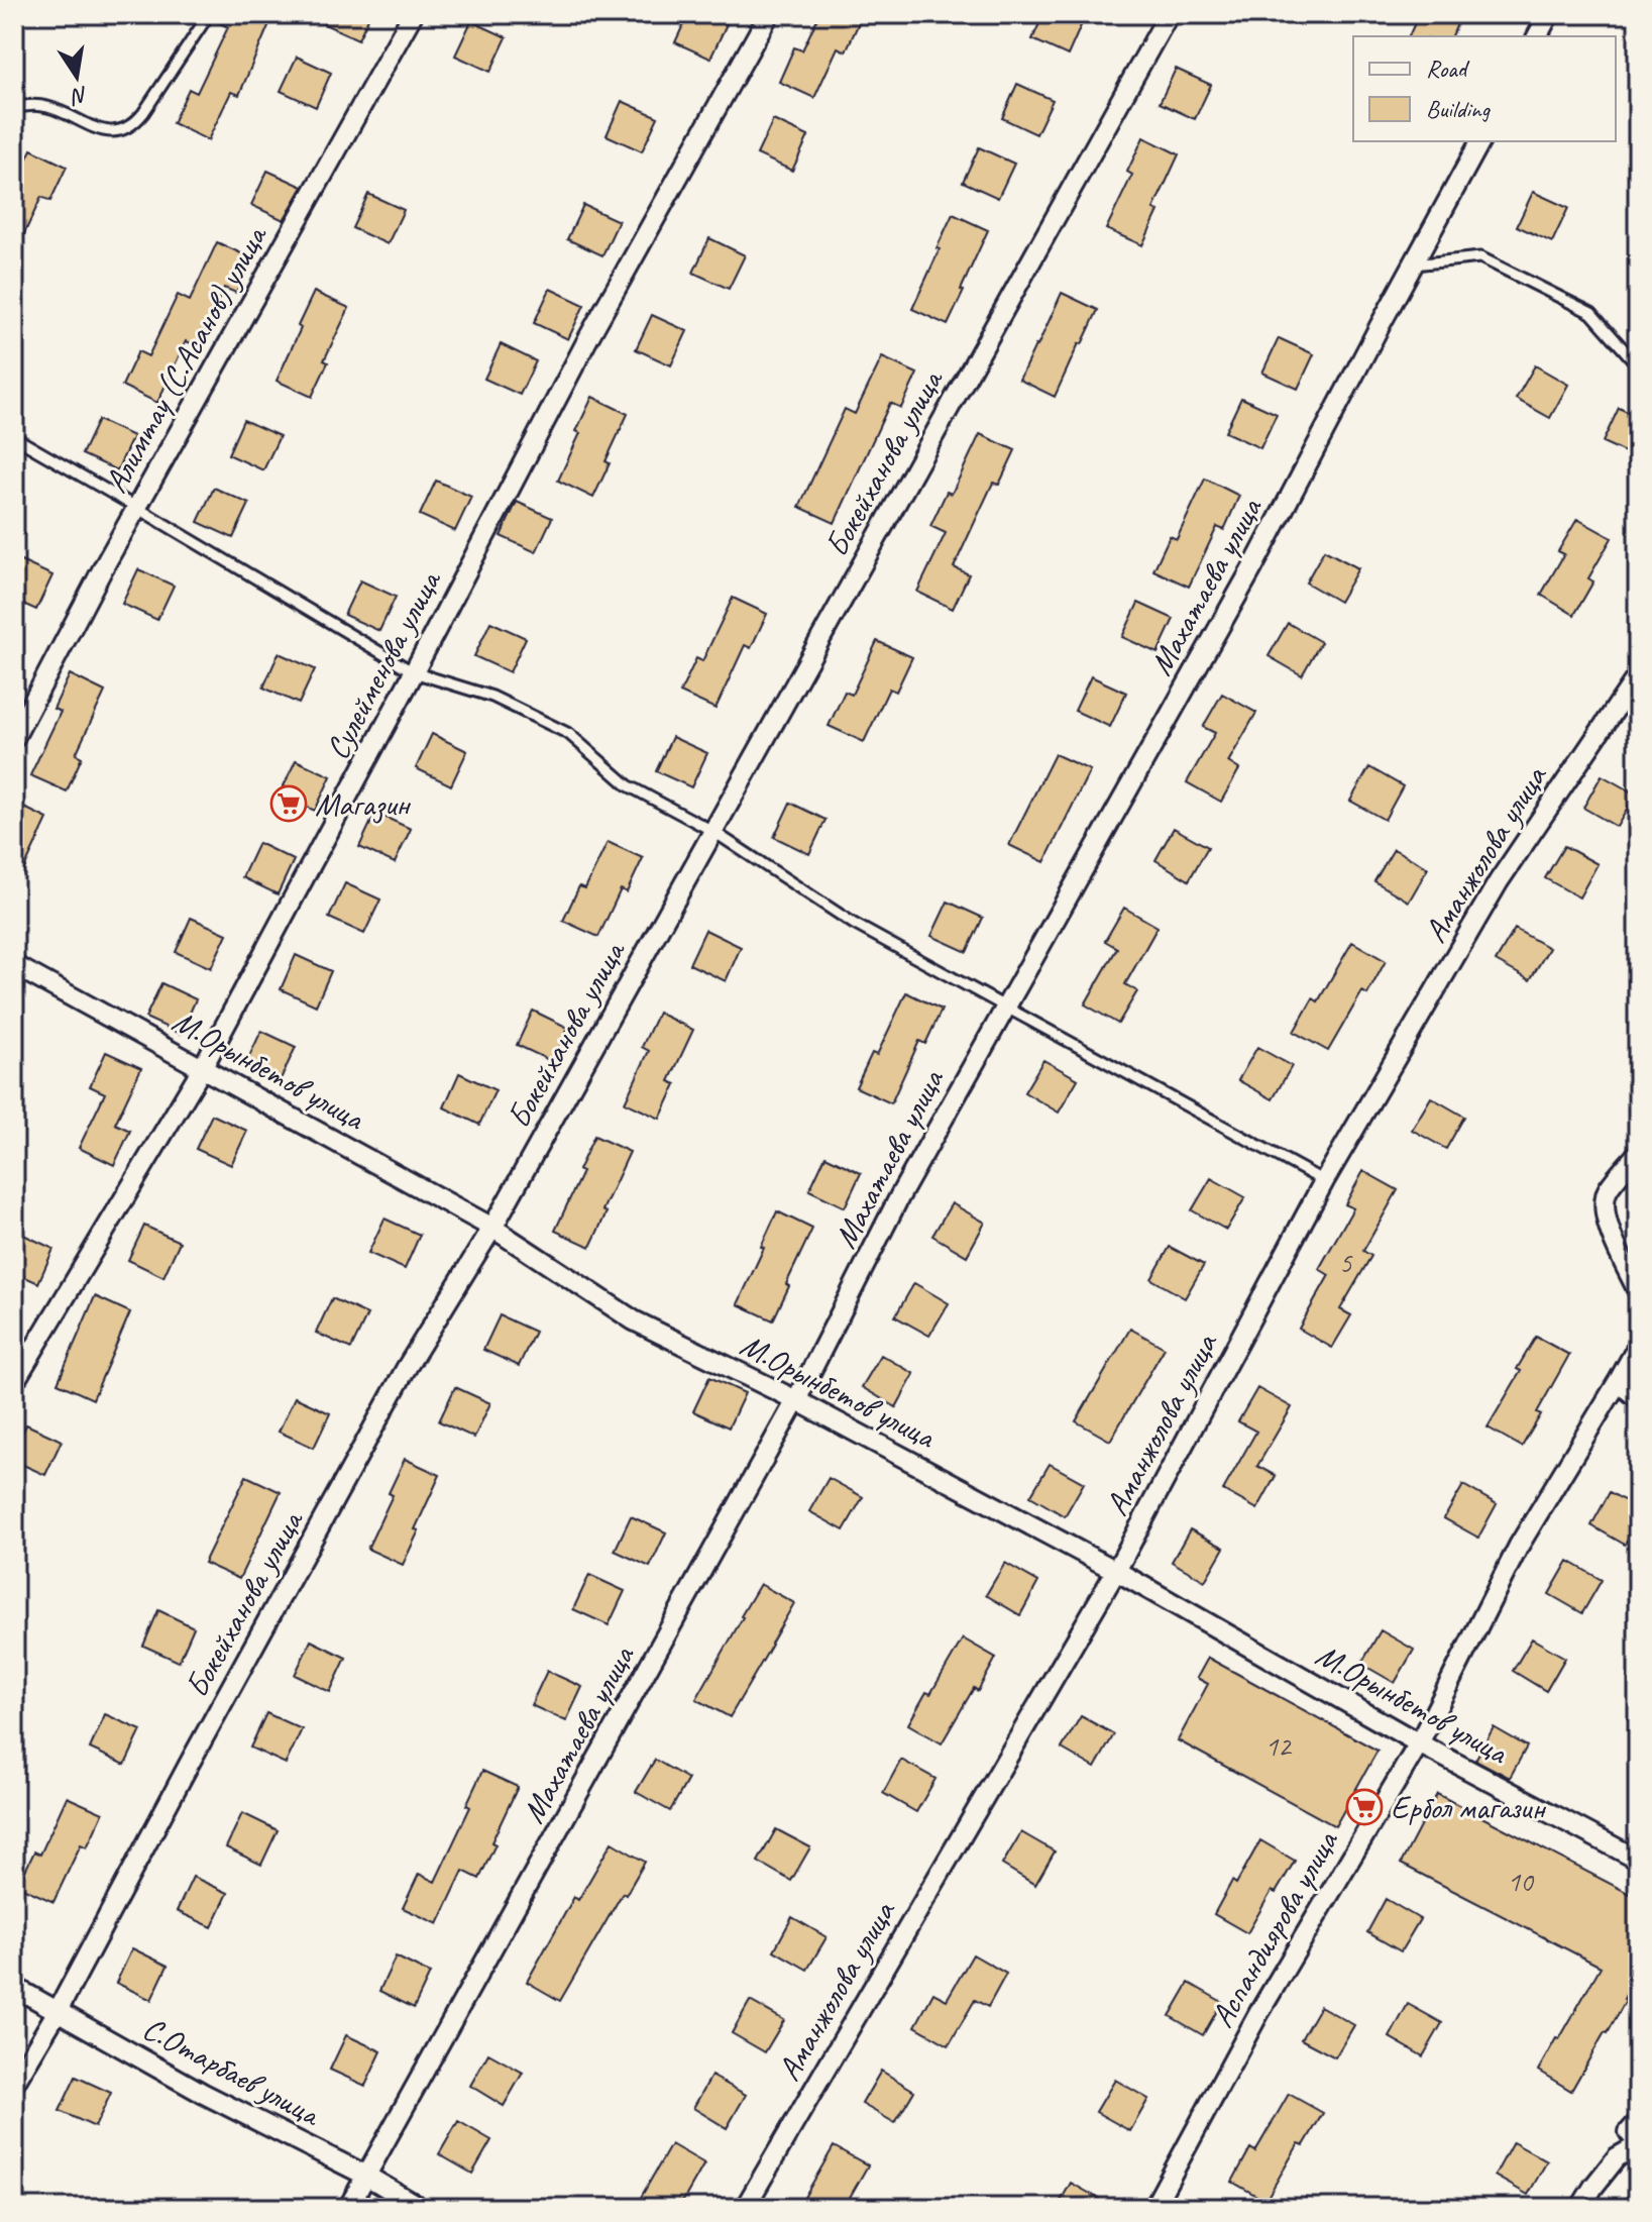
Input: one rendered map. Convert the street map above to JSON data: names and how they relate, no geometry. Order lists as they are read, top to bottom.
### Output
{
  "streets": {
    "street": [
      "Алимтау (С.Асанов) улица",
      "Бокейханова улица",
      "Махатаева улица",
      "Сулейменова улица",
      "Аманжолова улица",
      "М.Орынбетов улица",
      "Аспандиярова улица",
      "С.Отарбаев улица"
    ]
  },
  "crossings": [
    ["Бокейханова улица", "М.Орынбетов улица"],
    ["Бокейханова улица", "С.Отарбаев улица"],
    ["Махатаева улица", "М.Орынбетов улица"],
    ["Махатаева улица", "С.Отарбаев улица"],
    ["Сулейменова улица", "М.Орынбетов улица"],
    ["Аманжолова улица", "М.Орынбетов улица"],
    ["М.Орынбетов улица", "Аспандиярова улица"]
  ],
  "places": {
    "supermarket": ["Магазин", "Ербол магазин"]
  },
  "house_numbers": ["5", "12", "10"],
  "legend": ["Road", "Building"],
  "north": "bottom"
}
